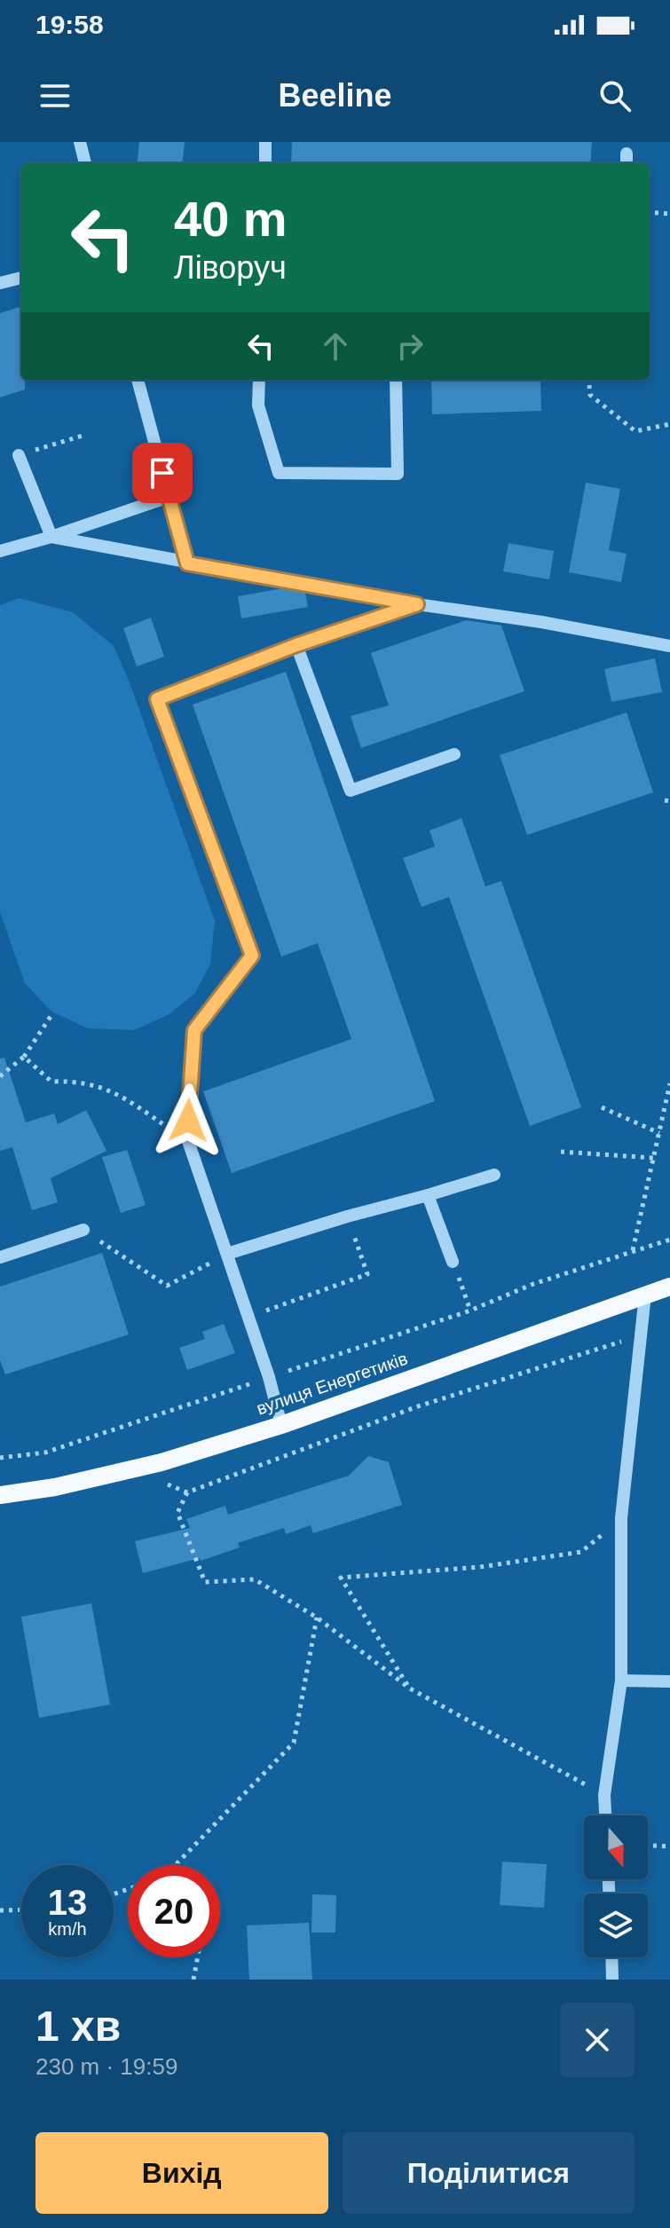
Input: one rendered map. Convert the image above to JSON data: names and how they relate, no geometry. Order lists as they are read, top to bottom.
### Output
{
  "streets": {
    "main road": ["вулиця Енергетиків"]
  },
  "north": "bottom",
  "page": {
    "status": "19:58",
    "header": "Beeline",
    "turn": ["40 m", "Ліворуч"],
    "speed": "13 km/h",
    "limit": "20",
    "heading": ["1 хв", "230 m · 19:59"],
    "buttons": ["Вихід", "Поділитися"]
  }
}
